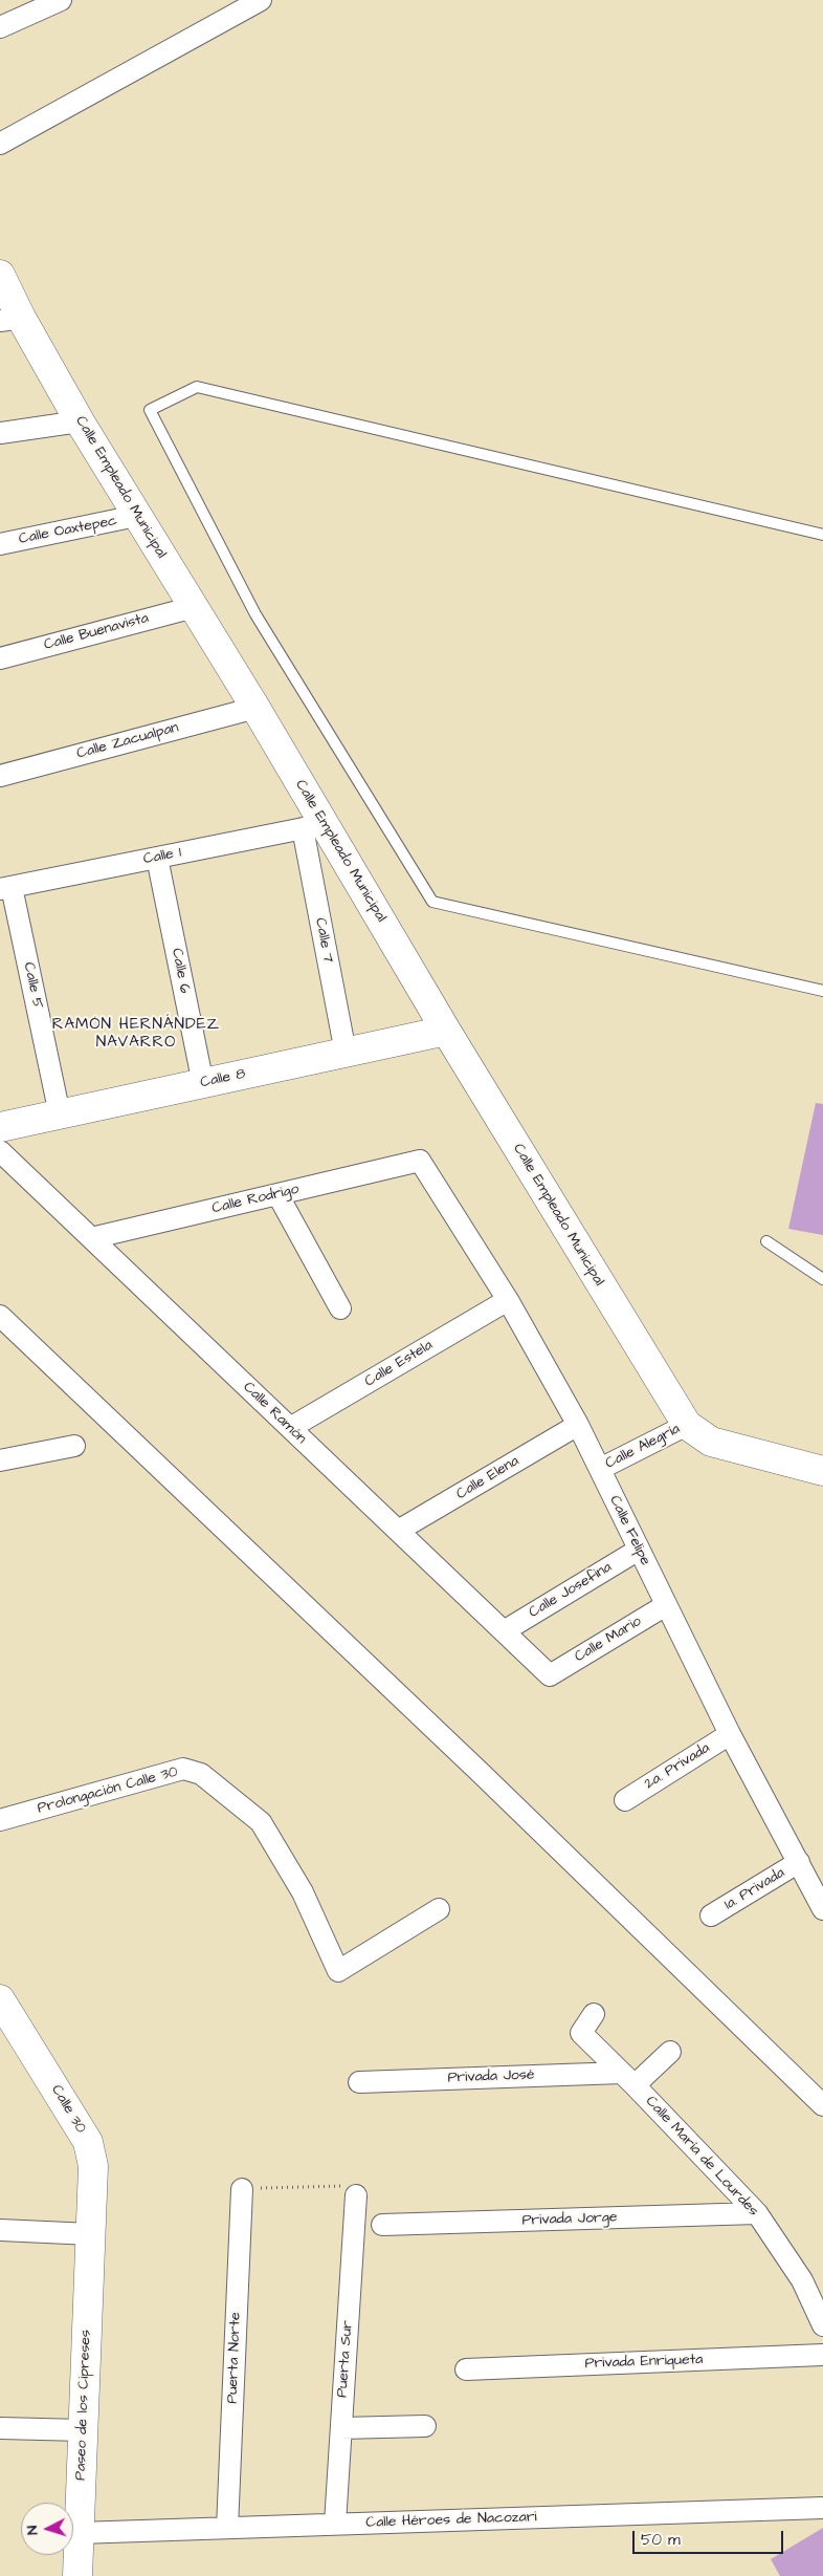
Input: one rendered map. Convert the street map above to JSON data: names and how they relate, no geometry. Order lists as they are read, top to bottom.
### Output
{
  "streets": {
    "street": [
      "Calle Empleado Municipal",
      "Calle Oaxtepec",
      "Calle Buenavista",
      "Calle Zacualpan",
      "Calle 1",
      "Calle 7",
      "Calle 6",
      "Calle 5",
      "Calle 8",
      "Calle Rodrigo",
      "Calle Estela",
      "Calle Ramón",
      "Calle Alegría",
      "Calle Elena",
      "Calle Felipe",
      "Calle Josefina",
      "Calle Mario",
      "2a. Privada",
      "Prolongación Calle 30",
      "1a. Privada",
      "Privada José",
      "Calle 30",
      "Calle María de Lourdes",
      "Privada Jorge",
      "Puerta Norte",
      "Puerta Sur",
      "Privada Enriqueta",
      "Paseo de los Cipreses",
      "Calle Héroes de Nacozari"
    ]
  },
  "crossings": [
    ["Calle Empleado Municipal", "Calle Oaxtepec"],
    ["Calle Empleado Municipal", "Calle Buenavista"],
    ["Calle Empleado Municipal", "Calle Zacualpan"],
    ["Calle Empleado Municipal", "Calle 1"],
    ["Calle Empleado Municipal", "Calle 7"],
    ["Calle Empleado Municipal", "Calle 8"],
    ["Calle Empleado Municipal", "Calle Alegría"],
    ["Calle 1", "Calle 7"],
    ["Calle 1", "Calle 6"],
    ["Calle 1", "Calle 5"],
    ["Calle 7", "Calle 8"],
    ["Calle 6", "Calle 8"],
    ["Calle 5", "Calle 8"],
    ["Calle Rodrigo", "Calle Ramón"],
    ["Calle Rodrigo", "Calle Felipe"],
    ["Calle Estela", "Calle Ramón"],
    ["Calle Estela", "Calle Felipe"],
    ["Calle Ramón", "Calle Elena"],
    ["Calle Ramón", "Calle Josefina"],
    ["Calle Ramón", "Calle Mario"],
    ["Calle Alegría", "Calle Felipe"],
    ["Calle Elena", "Calle Felipe"],
    ["Calle Felipe", "Calle Josefina"],
    ["Calle Felipe", "Calle Mario"],
    ["Calle Felipe", "2a. Privada"],
    ["Calle Felipe", "1a. Privada"],
    ["Privada José", "Calle María de Lourdes"],
    ["Calle 30", "Paseo de los Cipreses"],
    ["Calle María de Lourdes", "Privada Jorge"],
    ["Puerta Norte", "Calle Héroes de Nacozari"],
    ["Puerta Sur", "Calle Héroes de Nacozari"],
    ["Paseo de los Cipreses", "Calle Héroes de Nacozari"]
  ],
  "districts": ["RAMÓN HERNÁNDEZ NAVARRO"],
  "scale_bar": "50 m",
  "north": "left"
}
